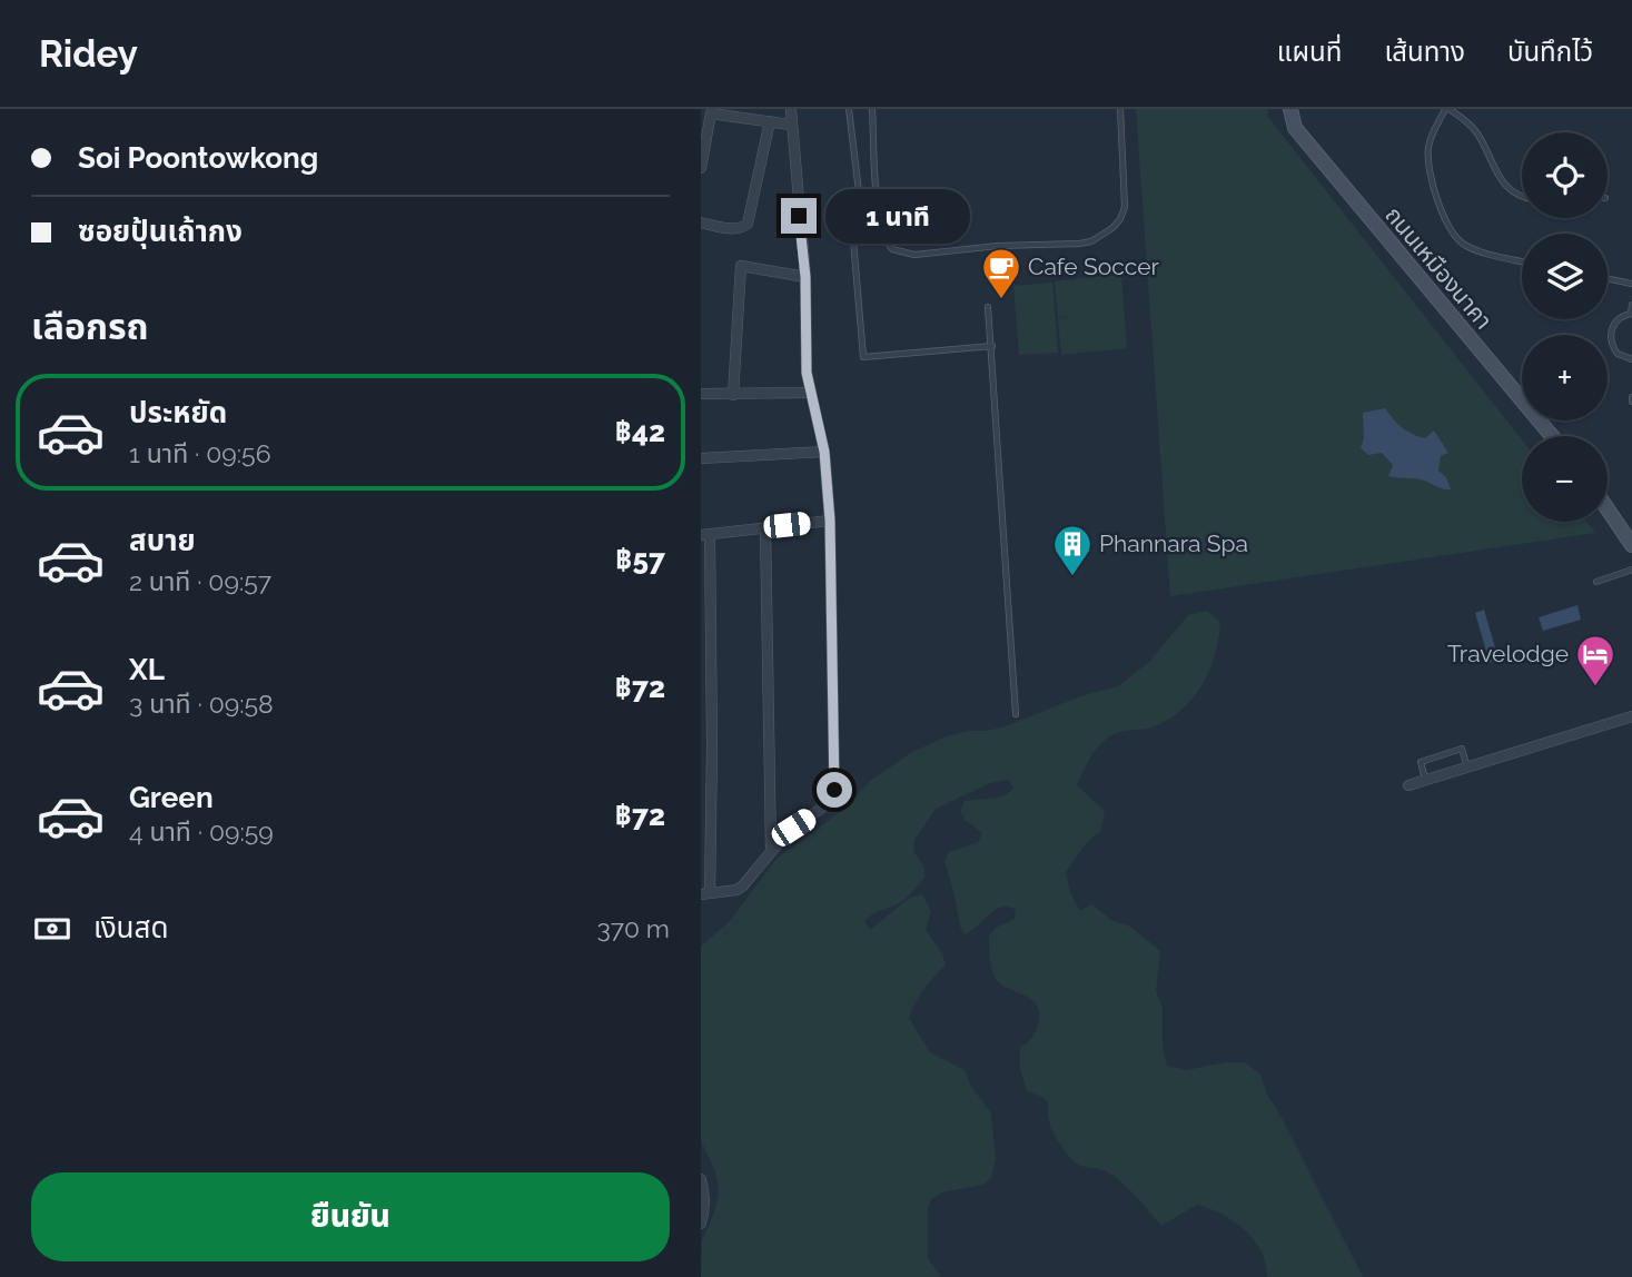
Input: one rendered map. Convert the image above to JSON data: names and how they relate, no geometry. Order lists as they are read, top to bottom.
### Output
{
  "streets": {
    "street": ["ถนนเหมืองนาคา"]
  },
  "places": {
    "cafe": ["Cafe Soccer"],
    "building": ["Phannara Spa"],
    "hotel": ["Travelodge"]
  },
  "page": {
    "header": "Ridey",
    "nav": ["แผนที่", "เส้นทาง", "บันทึกไว้"],
    "banner": ["Soi Poontowkong", "ซอยปุ้นเถ้ากง"],
    "map_buttons": ["+", "−"],
    "bubble": "1 นาที",
    "heading": "เลือกรถ",
    "list": [
      {
        "name": "ประหยัด",
        "note": "1 นาที · 09:56",
        "value": "฿42"
      },
      {
        "name": "สบาย",
        "note": "2 นาที · 09:57",
        "value": "฿57"
      },
      {
        "name": "XL",
        "note": "3 นาที · 09:58",
        "value": "฿72"
      },
      {
        "name": "Green",
        "note": "4 นาที · 09:59",
        "value": "฿72"
      }
    ],
    "pay": ["เงินสด", "370 m"],
    "buttons": "ยืนยัน"
  }
}
